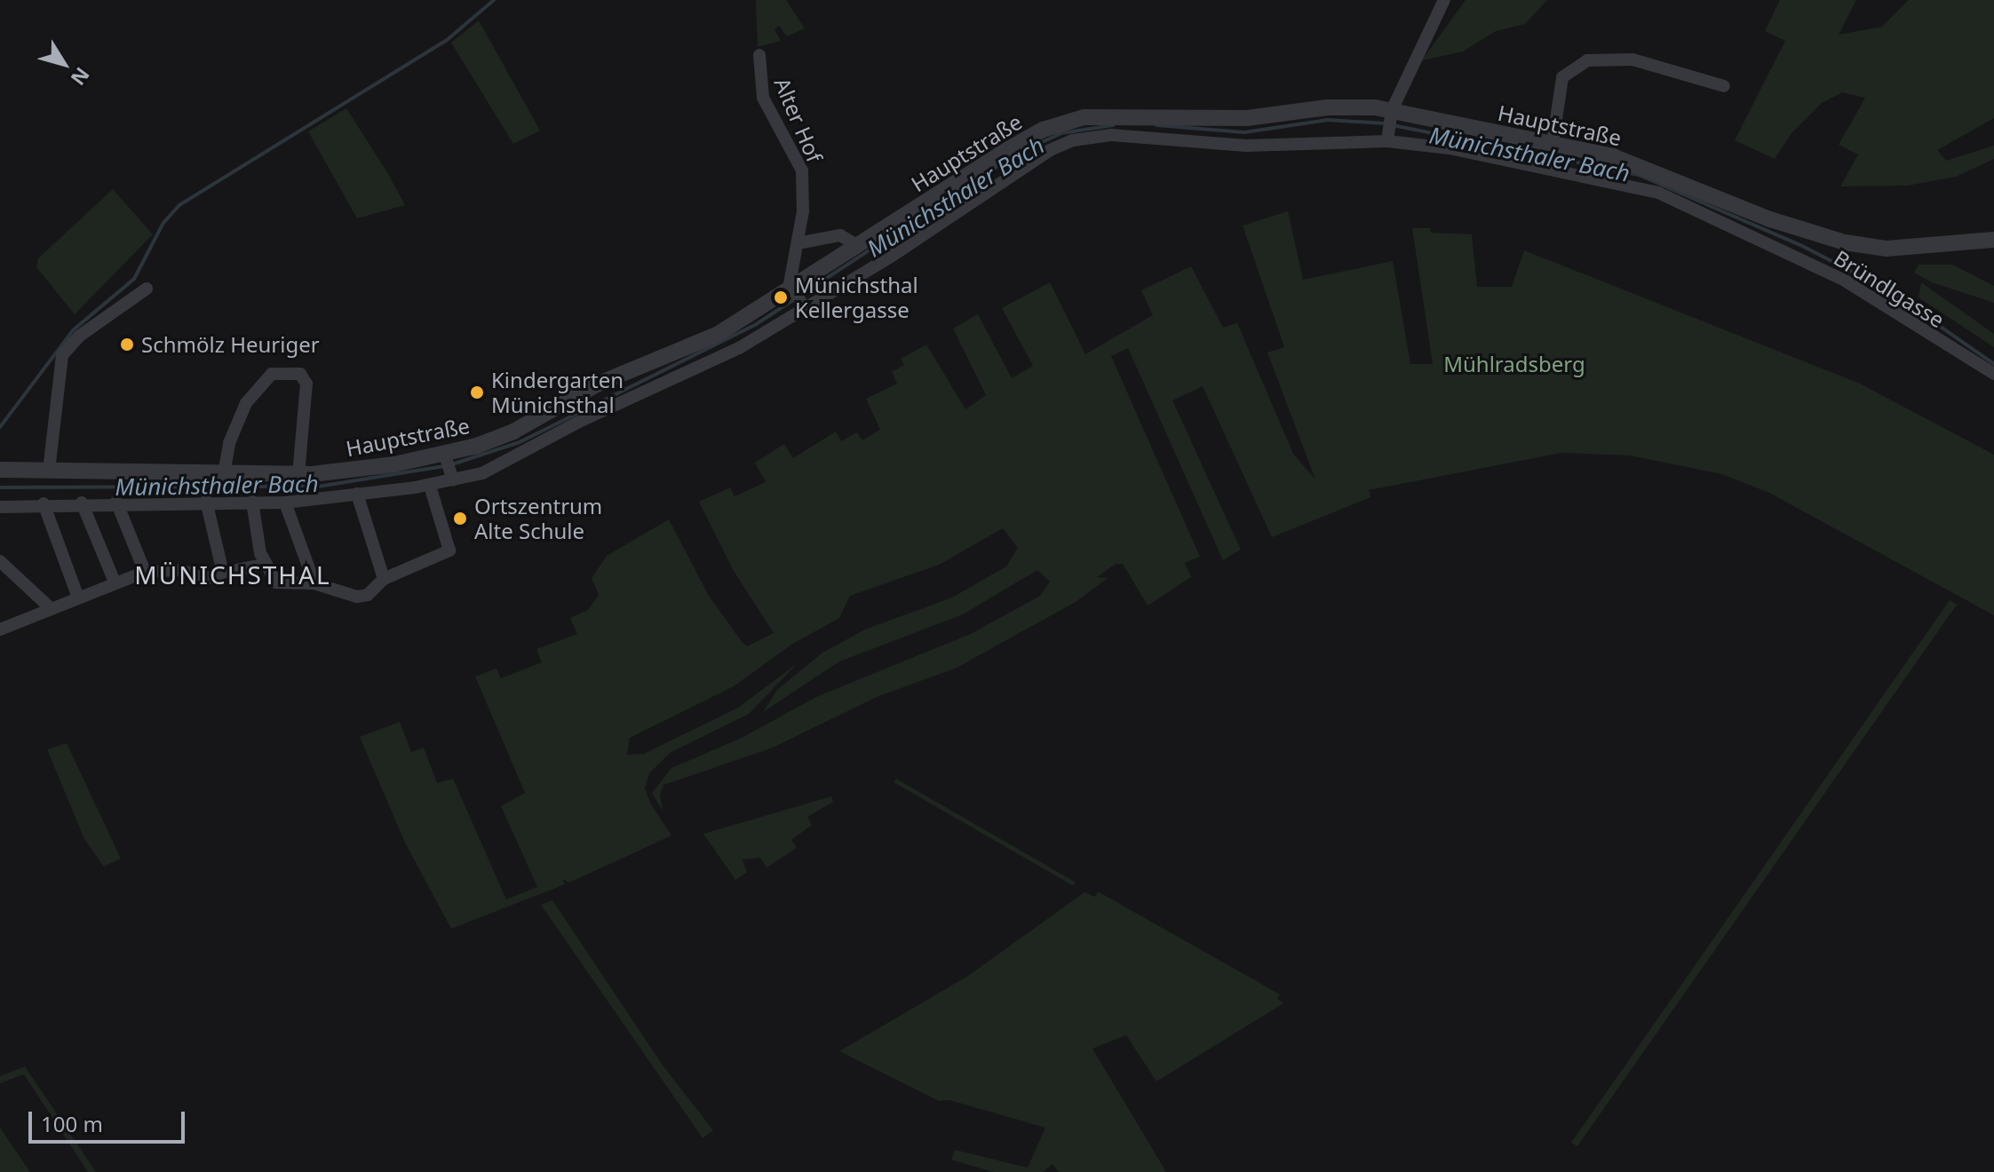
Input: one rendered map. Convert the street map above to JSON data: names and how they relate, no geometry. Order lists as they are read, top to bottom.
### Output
{
  "streets": {
    "street": ["Alter Hof", "Hauptstraße", "Bründlgasse"]
  },
  "crossings": [
    ["Alter Hof", "Hauptstraße"],
    ["Hauptstraße", "Bründlgasse"]
  ],
  "districts": ["MÜNICHSTHAL"],
  "water": ["Münichsthaler Bach"],
  "parks": ["Mühlradsberg"],
  "places": [
    "Münichsthal Kellergasse",
    "Schmölz Heuriger",
    "Kindergarten Münichsthal",
    "Ortszentrum Alte Schule"
  ],
  "scale_bar": "100 m",
  "north": "bottom right"
}
